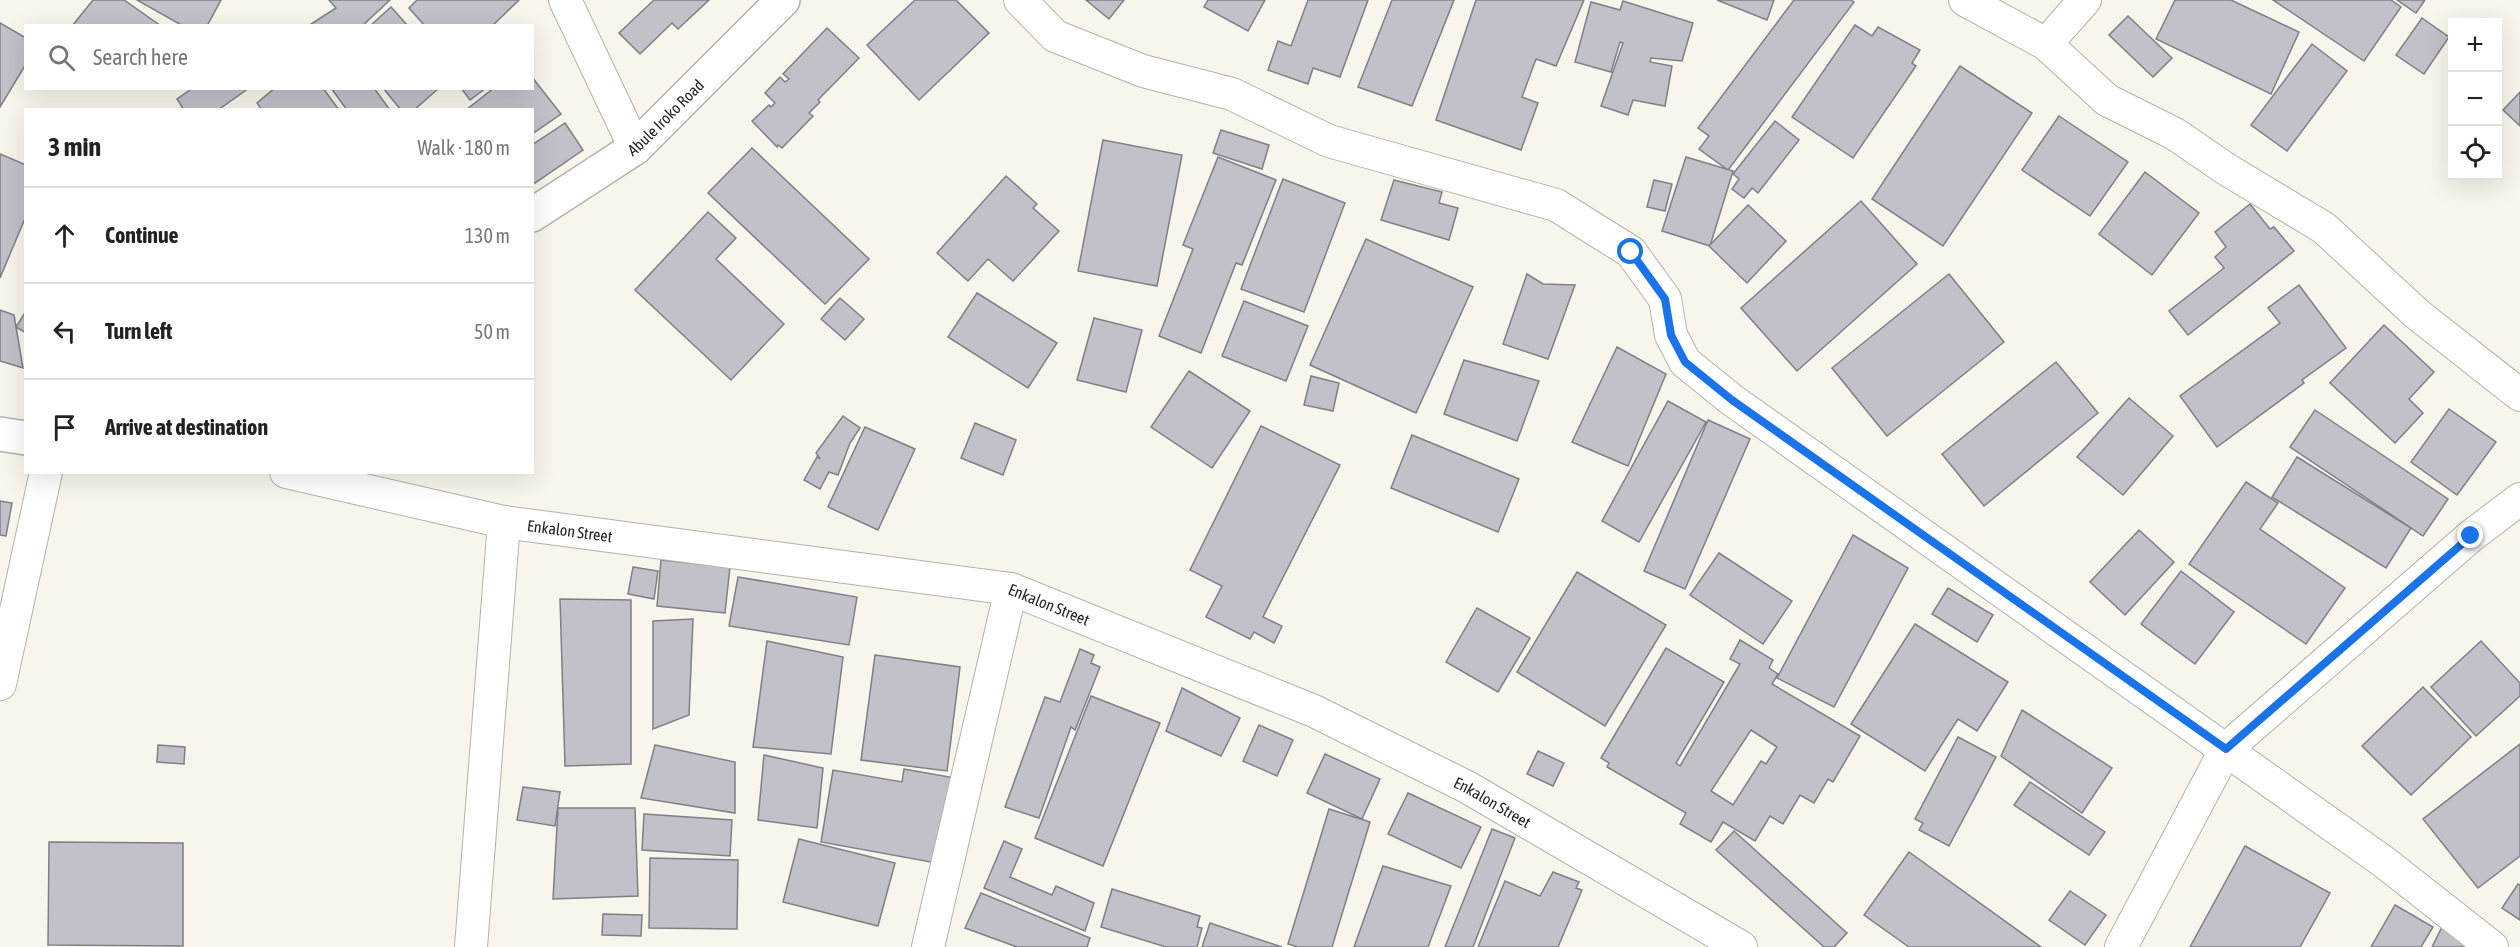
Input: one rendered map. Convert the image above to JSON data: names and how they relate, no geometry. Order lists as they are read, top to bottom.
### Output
{
  "streets": {
    "street": ["Abule Iroko Road", "Enkalon Street"]
  },
  "page": {
    "map_buttons": ["+", "−"],
    "search": "Search here",
    "heading": ["3 min", "Walk · 180 m"],
    "list": [
      ["Continue", "130 m"],
      ["Turn left", "50 m"],
      "Arrive at destination"
    ]
  }
}
